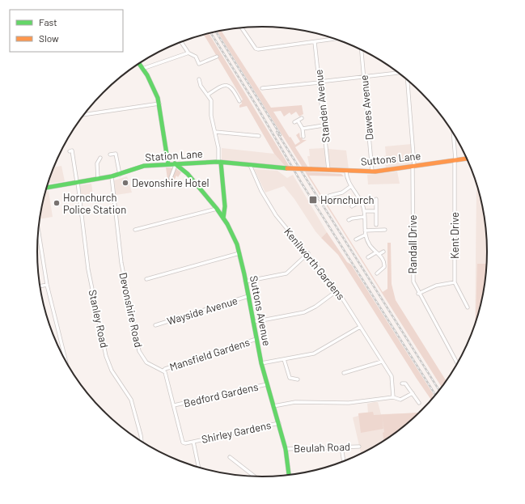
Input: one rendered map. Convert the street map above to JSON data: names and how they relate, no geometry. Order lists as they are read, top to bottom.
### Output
{
  "streets": {
    "street": [
      "Standen Avenue",
      "Dawes Avenue",
      "Station Lane",
      "Suttons Lane",
      "Kent Drive",
      "Randall Drive",
      "Kenilworth Gardens",
      "Devonshire Road",
      "Wayside Avenue",
      "Suttons Avenue",
      "Stanley Road",
      "Mansfield Gardens",
      "Bedford Gardens",
      "Shirley Gardens",
      "Beulah Road"
    ]
  },
  "crossings": [
    ["Standen Avenue", "Suttons Lane"],
    ["Dawes Avenue", "Suttons Lane"],
    ["Station Lane", "Suttons Lane"],
    ["Station Lane", "Kenilworth Gardens"],
    ["Station Lane", "Devonshire Road"],
    ["Station Lane", "Suttons Avenue"],
    ["Station Lane", "Stanley Road"],
    ["Suttons Lane", "Kent Drive"],
    ["Suttons Lane", "Randall Drive"],
    ["Devonshire Road", "Mansfield Gardens"],
    ["Wayside Avenue", "Suttons Avenue"],
    ["Suttons Avenue", "Mansfield Gardens"],
    ["Suttons Avenue", "Bedford Gardens"],
    ["Suttons Avenue", "Shirley Gardens"],
    ["Suttons Avenue", "Beulah Road"]
  ],
  "places": {
    "other": ["Devonshire Hotel", "Hornchurch Police Station"],
    "transit": ["Hornchurch"]
  },
  "legend": ["Fast", "Slow"]
}
